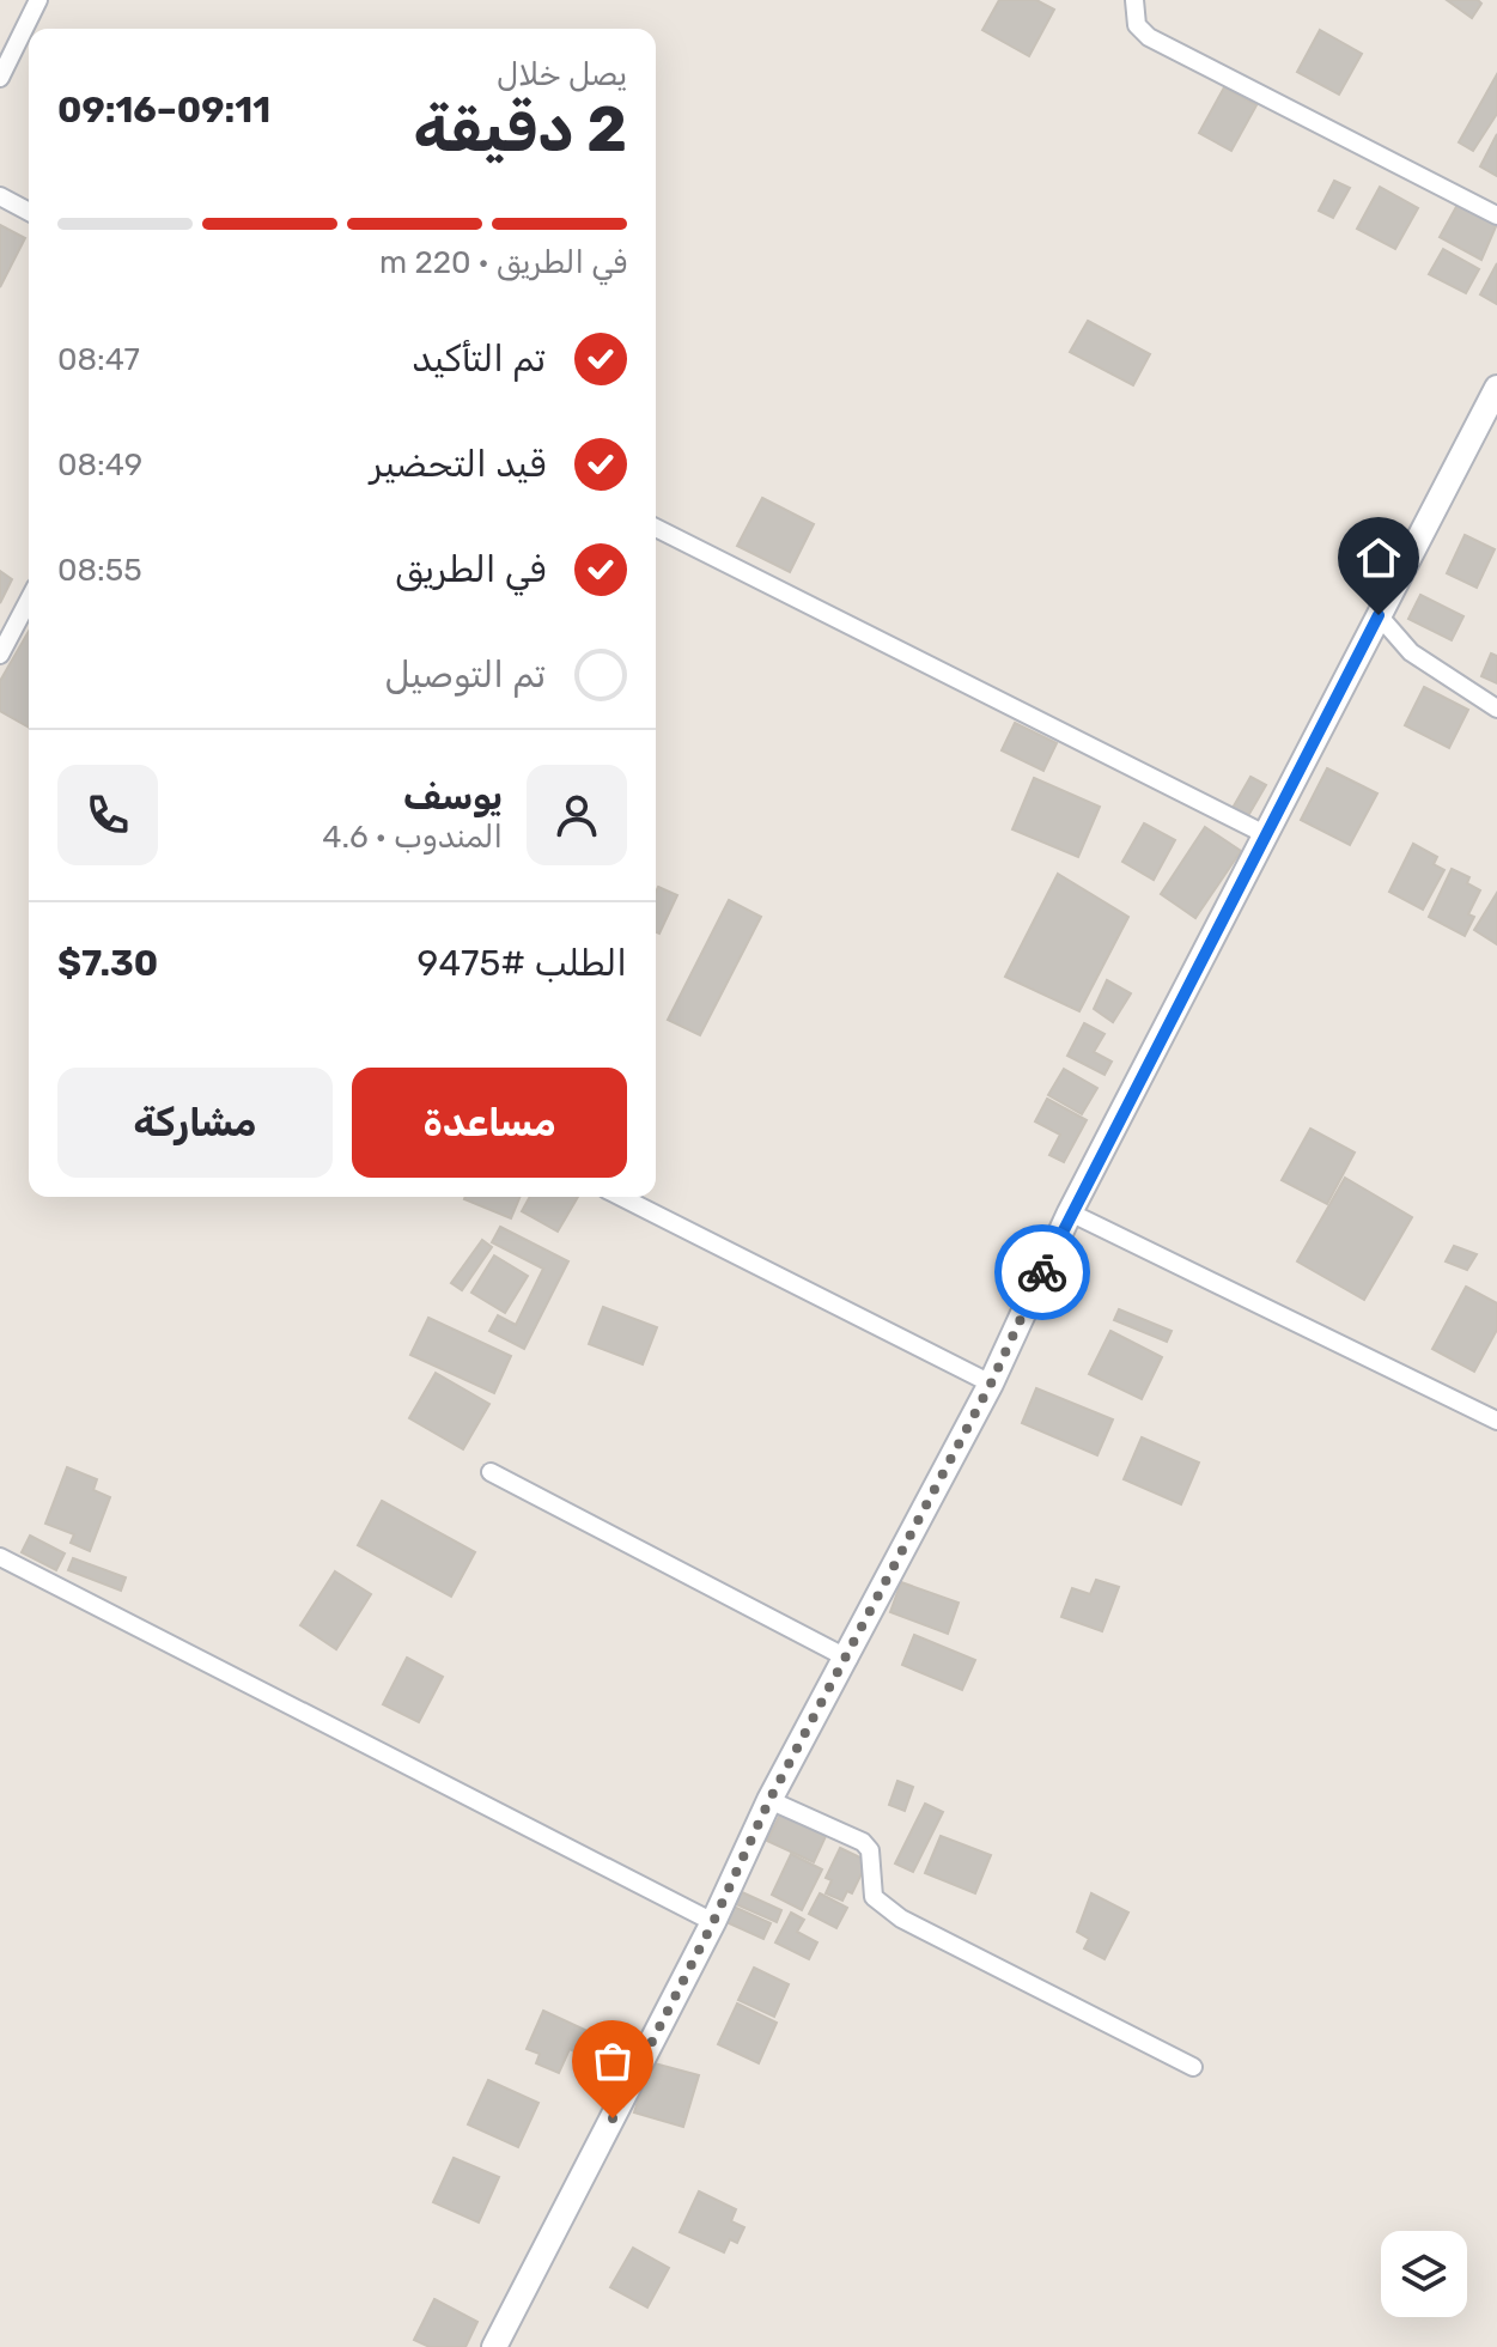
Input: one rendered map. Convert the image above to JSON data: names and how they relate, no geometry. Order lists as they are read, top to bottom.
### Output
{
  "page": {
    "heading": ["2 دقيقة", "يصل خلال", "09:11–09:16"],
    "panel": [
      "يوسف",
      "المندوب · 4.6",
      "الطلب #9475",
      "$7.30"
    ],
    "bar": "في الطريق · 220 m",
    "list": [
      ["تم التأكيد", "08:47"],
      ["قيد التحضير", "08:49"],
      ["في الطريق", "08:55"],
      "تم التوصيل"
    ],
    "buttons": ["مساعدة", "مشاركة"]
  }
}
